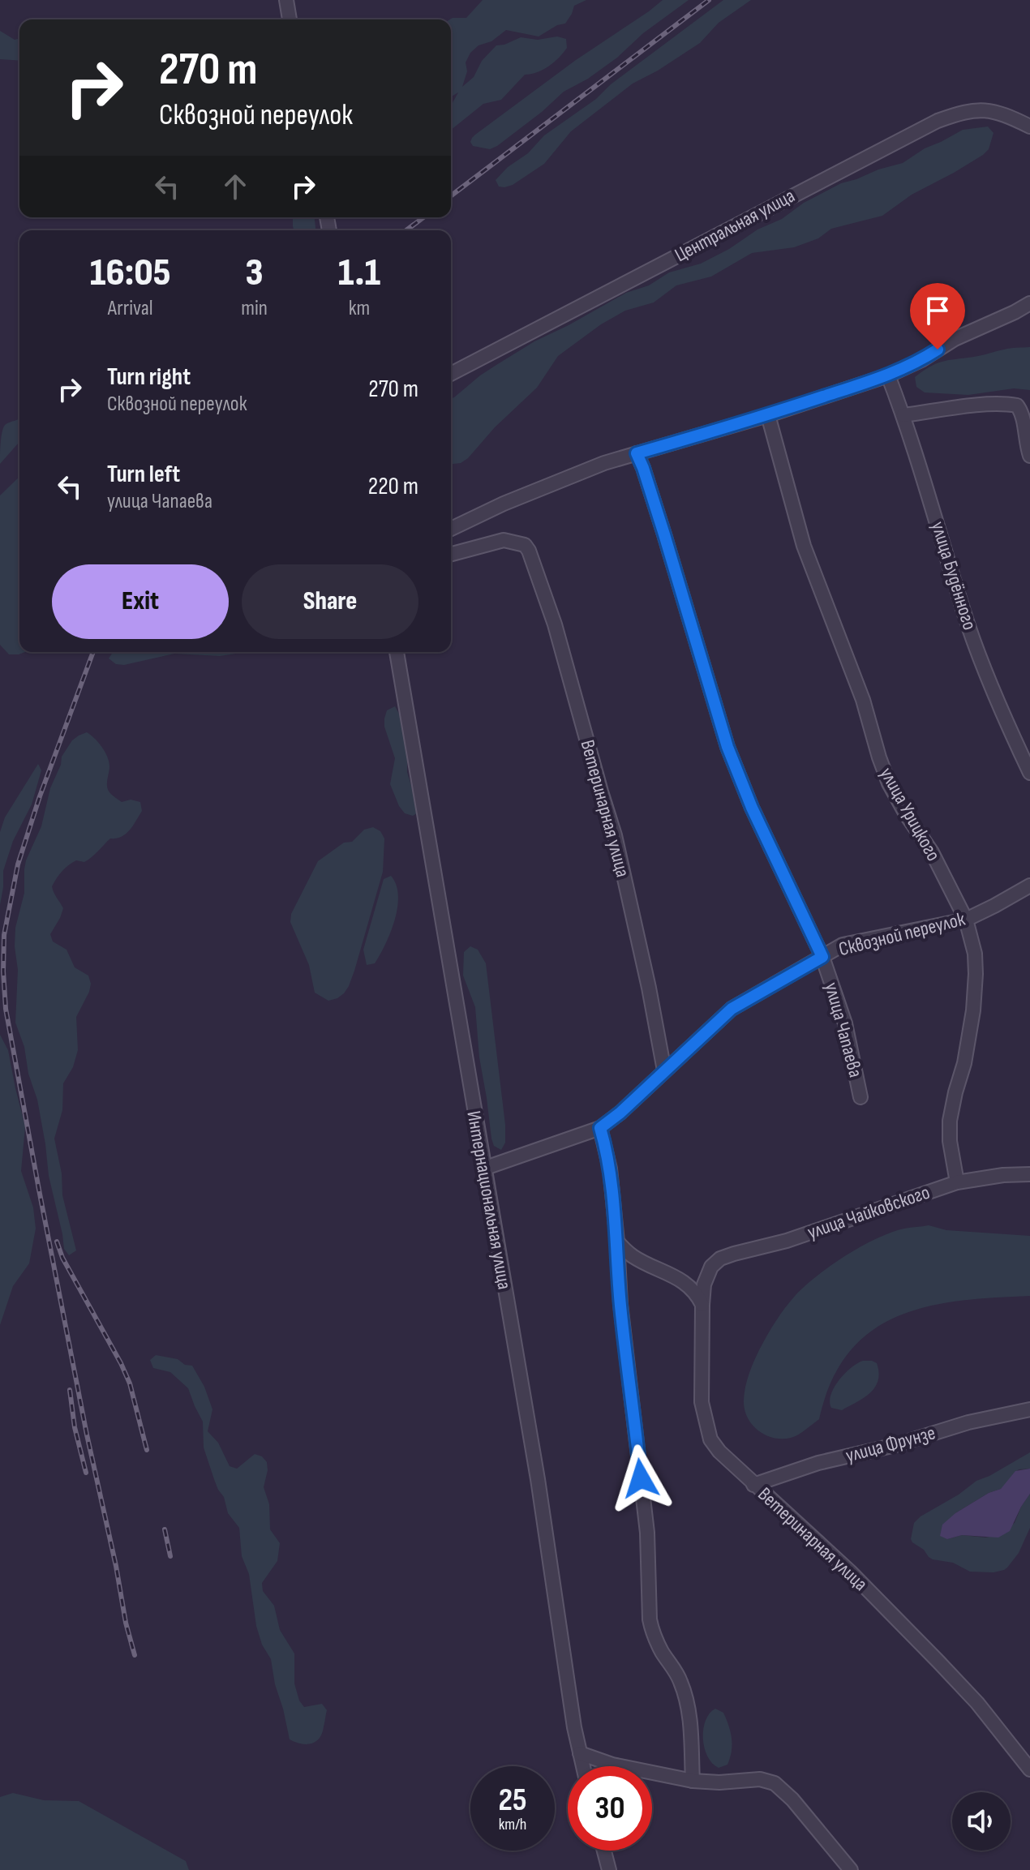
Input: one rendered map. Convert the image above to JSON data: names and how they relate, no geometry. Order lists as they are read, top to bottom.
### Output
{
  "streets": {
    "street": [
      "Центральная улица",
      "улица Будённого",
      "Ветеринарная улица",
      "улица Урицкого",
      "Сквозной переулок",
      "улица Чапаева",
      "Интернациональная улица",
      "улица Чайковского",
      "улица Фрунзе"
    ]
  },
  "crossings": [
    ["Ветеринарная улица", "Сквозной переулок"],
    ["Ветеринарная улица", "улица Чайковского"],
    ["Ветеринарная улица", "улица Фрунзе"],
    ["улица Урицкого", "Сквозной переулок"],
    ["улица Урицкого", "улица Чайковского"],
    ["Сквозной переулок", "улица Чапаева"],
    ["Сквозной переулок", "Интернациональная улица"]
  ],
  "page": {
    "turn": ["270 m", "Сквозной переулок"],
    "eta": [
      "16:05",
      "Arrival",
      "3",
      "min",
      "1.1",
      "km"
    ],
    "list": [
      {
        "name": "Turn right",
        "note": "Сквозной переулок",
        "value": "270 m"
      },
      {
        "name": "Turn left",
        "note": "улица Чапаева",
        "value": "220 m"
      }
    ],
    "buttons": ["Exit", "Share"],
    "speed": "25 km/h",
    "limit": "30"
  }
}
